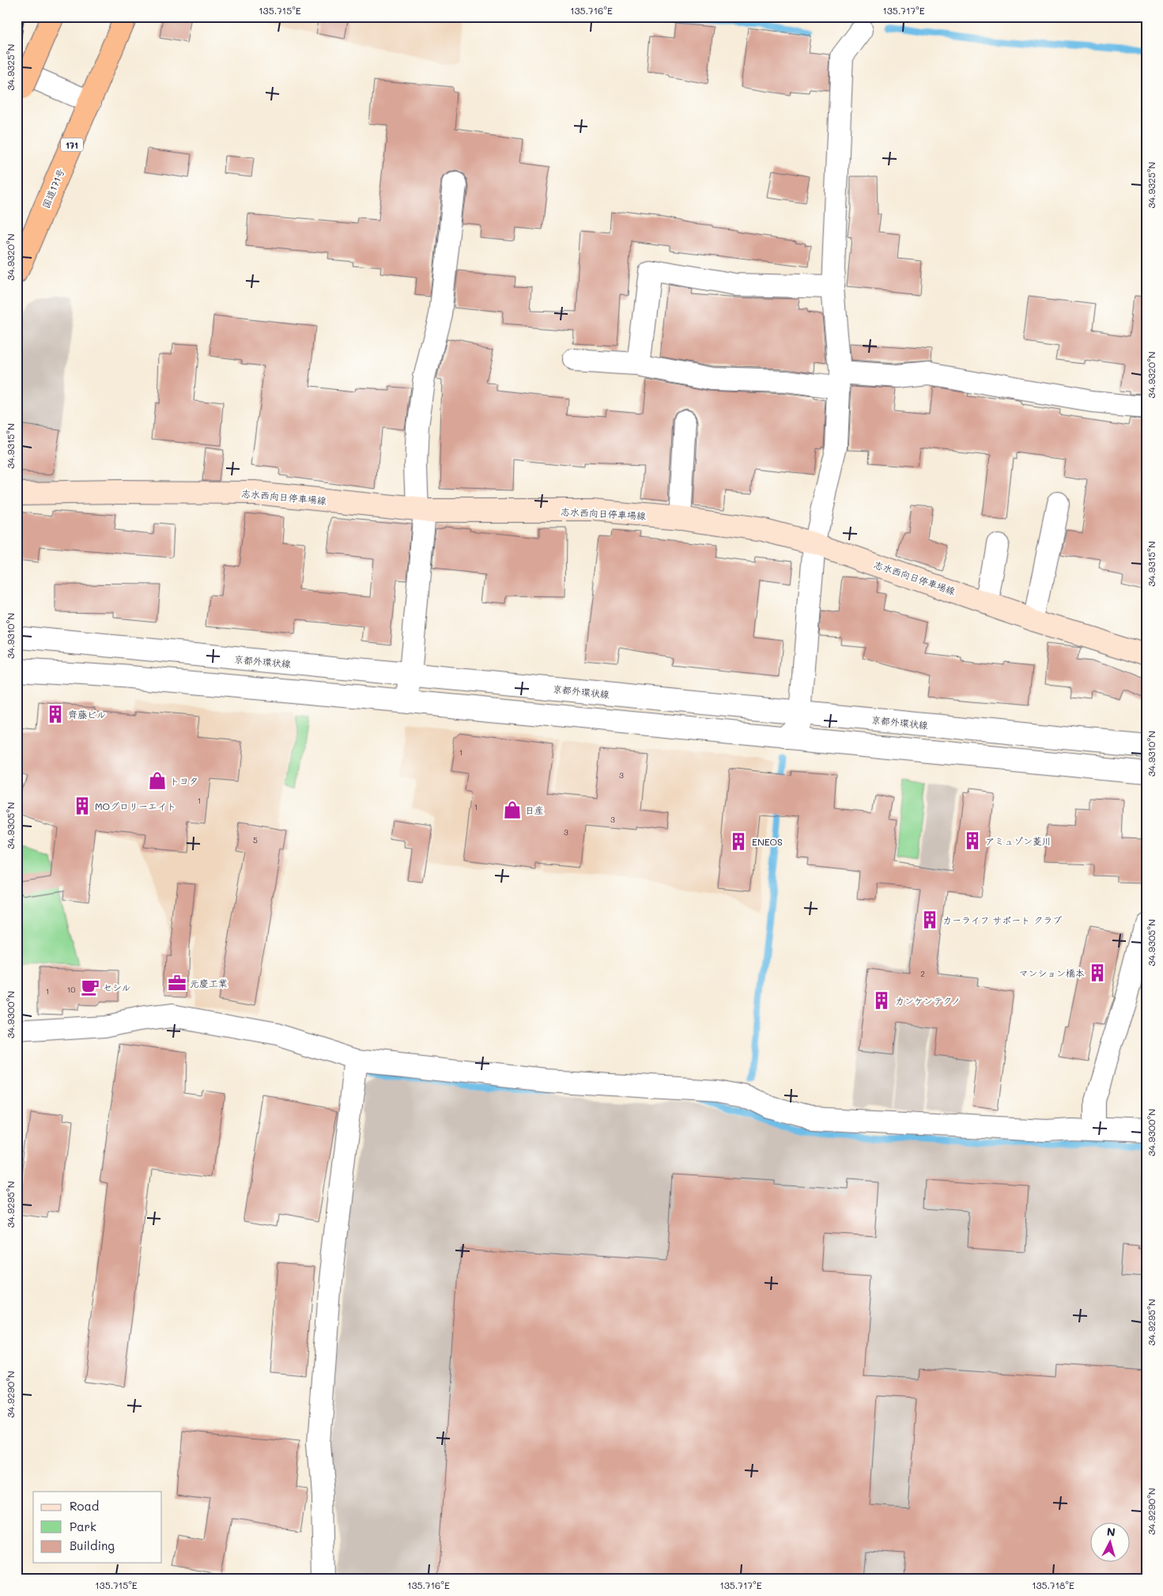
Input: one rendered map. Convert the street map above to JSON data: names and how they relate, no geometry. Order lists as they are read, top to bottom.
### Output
{
  "streets": {
    "highway": ["171", "国道171号"],
    "main road": ["志水西向日停車場線"],
    "street": ["京都外環状線"]
  },
  "places": {
    "building": [
      "齊藤ビル",
      "MOグロリーエイト",
      "アミュゾン菱川",
      "ENEOS",
      "カーライフ サポート クラブ",
      "マンション橋本",
      "カンケンテクノ"
    ],
    "shop": ["トヨタ", "日産"],
    "office": ["元慶工業"],
    "cafe": ["セシル"]
  },
  "house_numbers": [
    "1",
    "3",
    "1",
    "1",
    "3",
    "3",
    "5",
    "2",
    "10",
    "1"
  ],
  "legend": ["Road", "Park", "Building"],
  "north": "top",
  "coordinates": [
    "135.715°E",
    "135.716°E",
    "135.717°E",
    "34.9325°N",
    "34.9320°N",
    "34.9315°N",
    "34.9310°N",
    "34.9305°N",
    "34.9300°N",
    "34.9295°N",
    "34.9290°N",
    "135.718°E"
  ]
}
